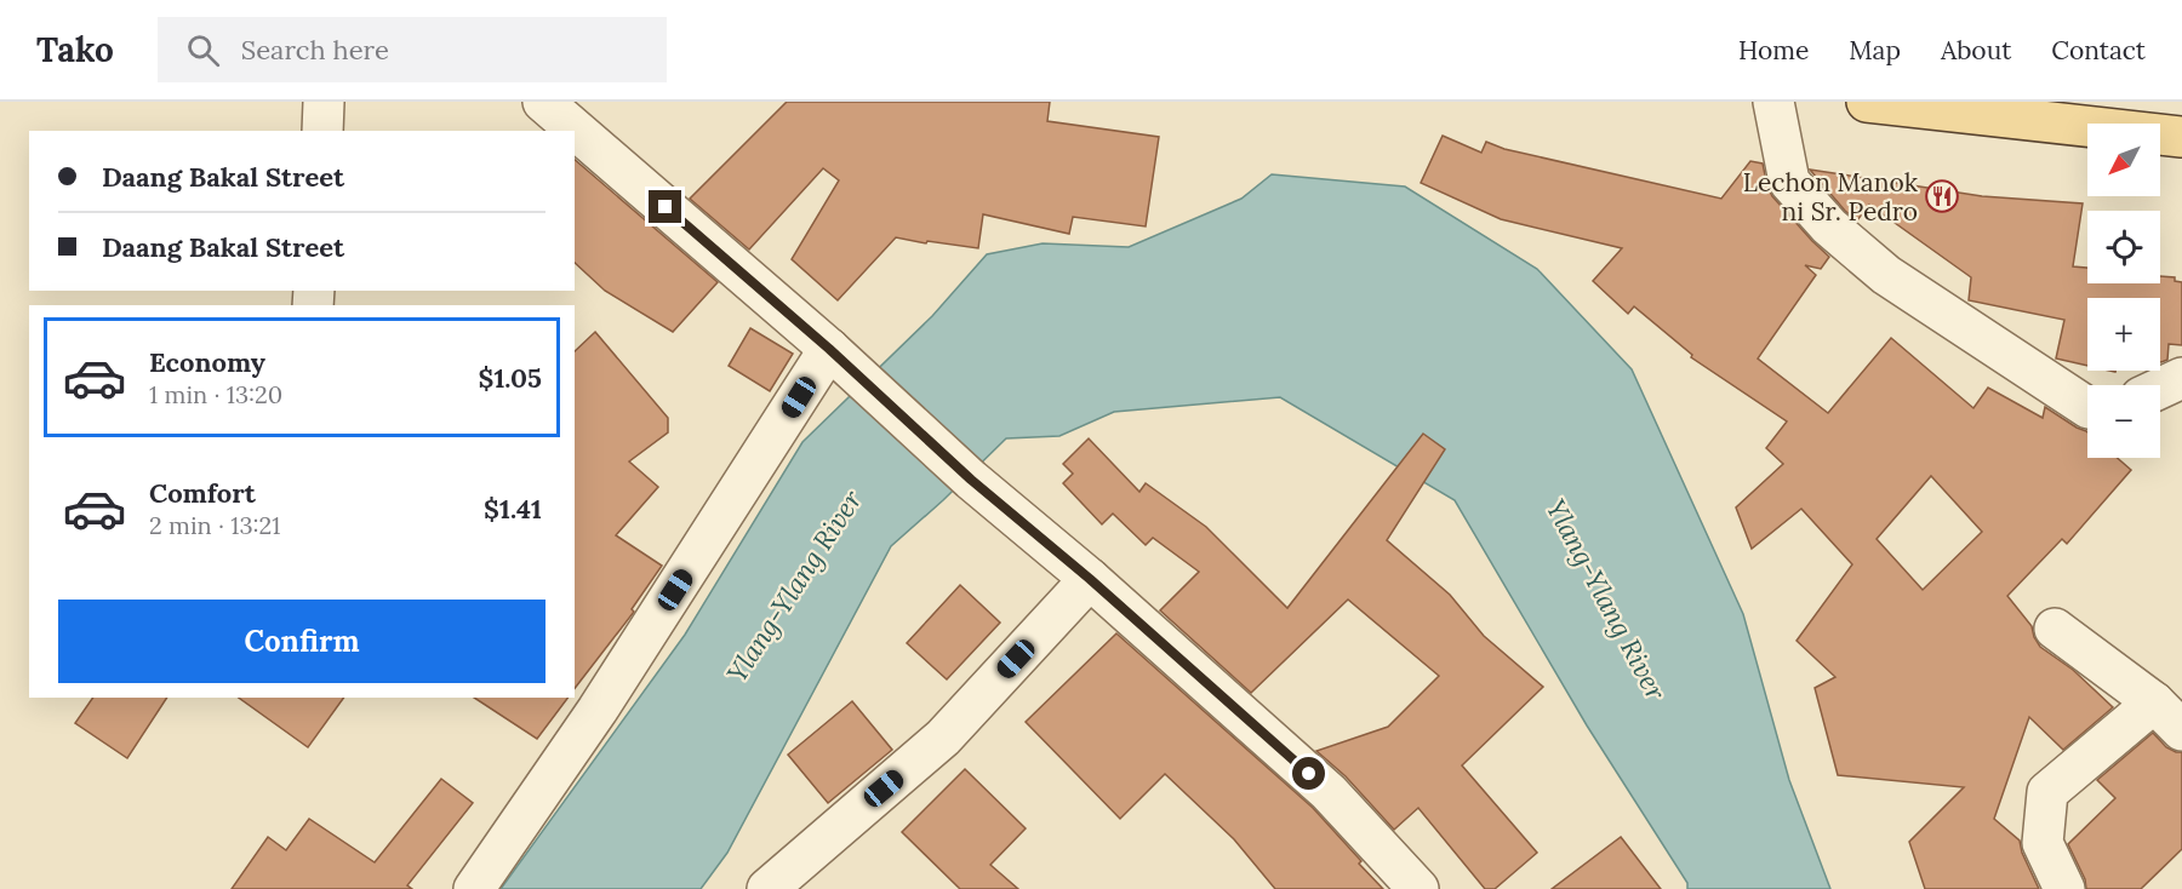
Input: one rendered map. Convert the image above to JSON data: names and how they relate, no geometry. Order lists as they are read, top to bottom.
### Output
{
  "water": ["Ylang-Ylang River"],
  "places": {
    "restaurant": ["Lechon Manok ni Sr. Pedro"]
  },
  "north": "bottom left",
  "page": {
    "header": "Tako",
    "search": "Search here",
    "nav": [
      "Home",
      "Map",
      "About",
      "Contact"
    ],
    "map_buttons": ["+", "−"],
    "banner": ["Daang Bakal Street", "Daang Bakal Street"],
    "list": [
      {
        "name": "Economy",
        "note": "1 min · 13:20",
        "value": "$1.05"
      },
      {
        "name": "Comfort",
        "note": "2 min · 13:21",
        "value": "$1.41"
      }
    ],
    "buttons": "Confirm"
  }
}
